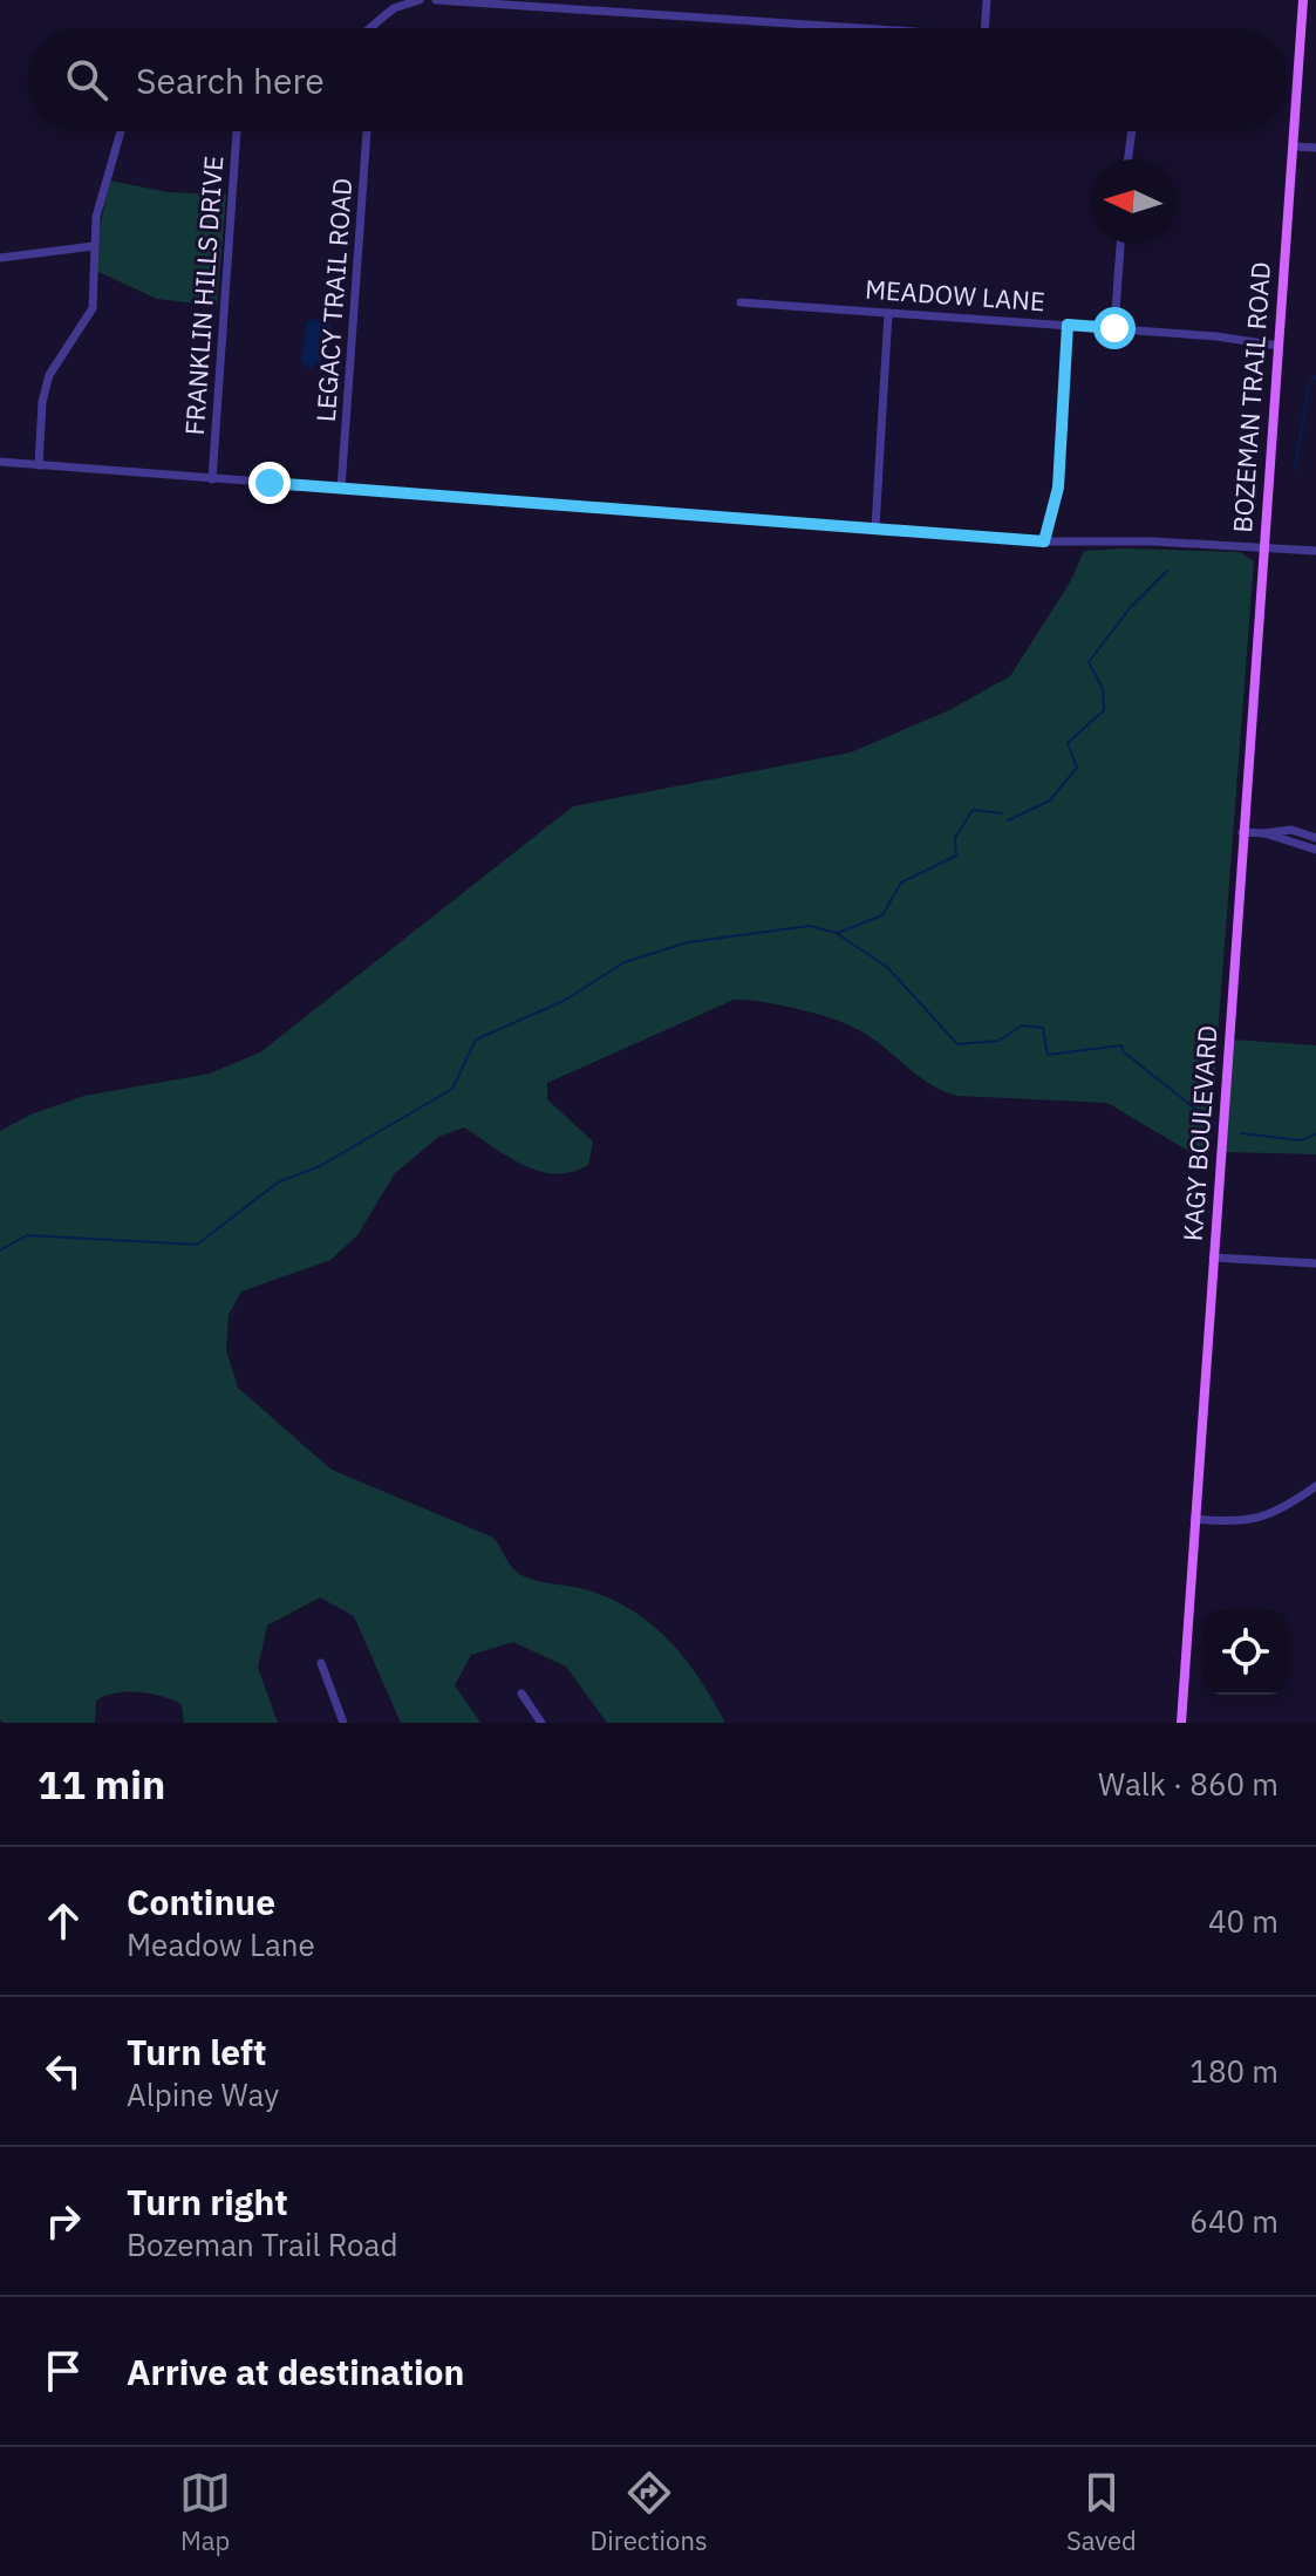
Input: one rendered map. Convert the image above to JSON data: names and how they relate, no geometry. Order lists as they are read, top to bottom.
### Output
{
  "streets": {
    "main road": ["BOZEMAN TRAIL ROAD", "KAGY BOULEVARD"],
    "street": ["FRANKLIN HILLS DRIVE", "MEADOW LANE", "LEGACY TRAIL ROAD"]
  },
  "crossings": [
    ["FRANKLIN HILLS DRIVE", "BOZEMAN TRAIL ROAD"],
    ["MEADOW LANE", "BOZEMAN TRAIL ROAD"],
    ["LEGACY TRAIL ROAD", "BOZEMAN TRAIL ROAD"],
    ["BOZEMAN TRAIL ROAD", "KAGY BOULEVARD"]
  ],
  "north": "left",
  "page": {
    "search": "Search here",
    "heading": ["11 min", "Walk · 860 m"],
    "list": [
      ["Continue", "Meadow Lane", "40 m"],
      ["Turn left", "Alpine Way", "180 m"],
      ["Turn right", "Bozeman Trail Road", "640 m"],
      "Arrive at destination"
    ],
    "nav": ["Map", "Directions", "Saved"]
  }
}
